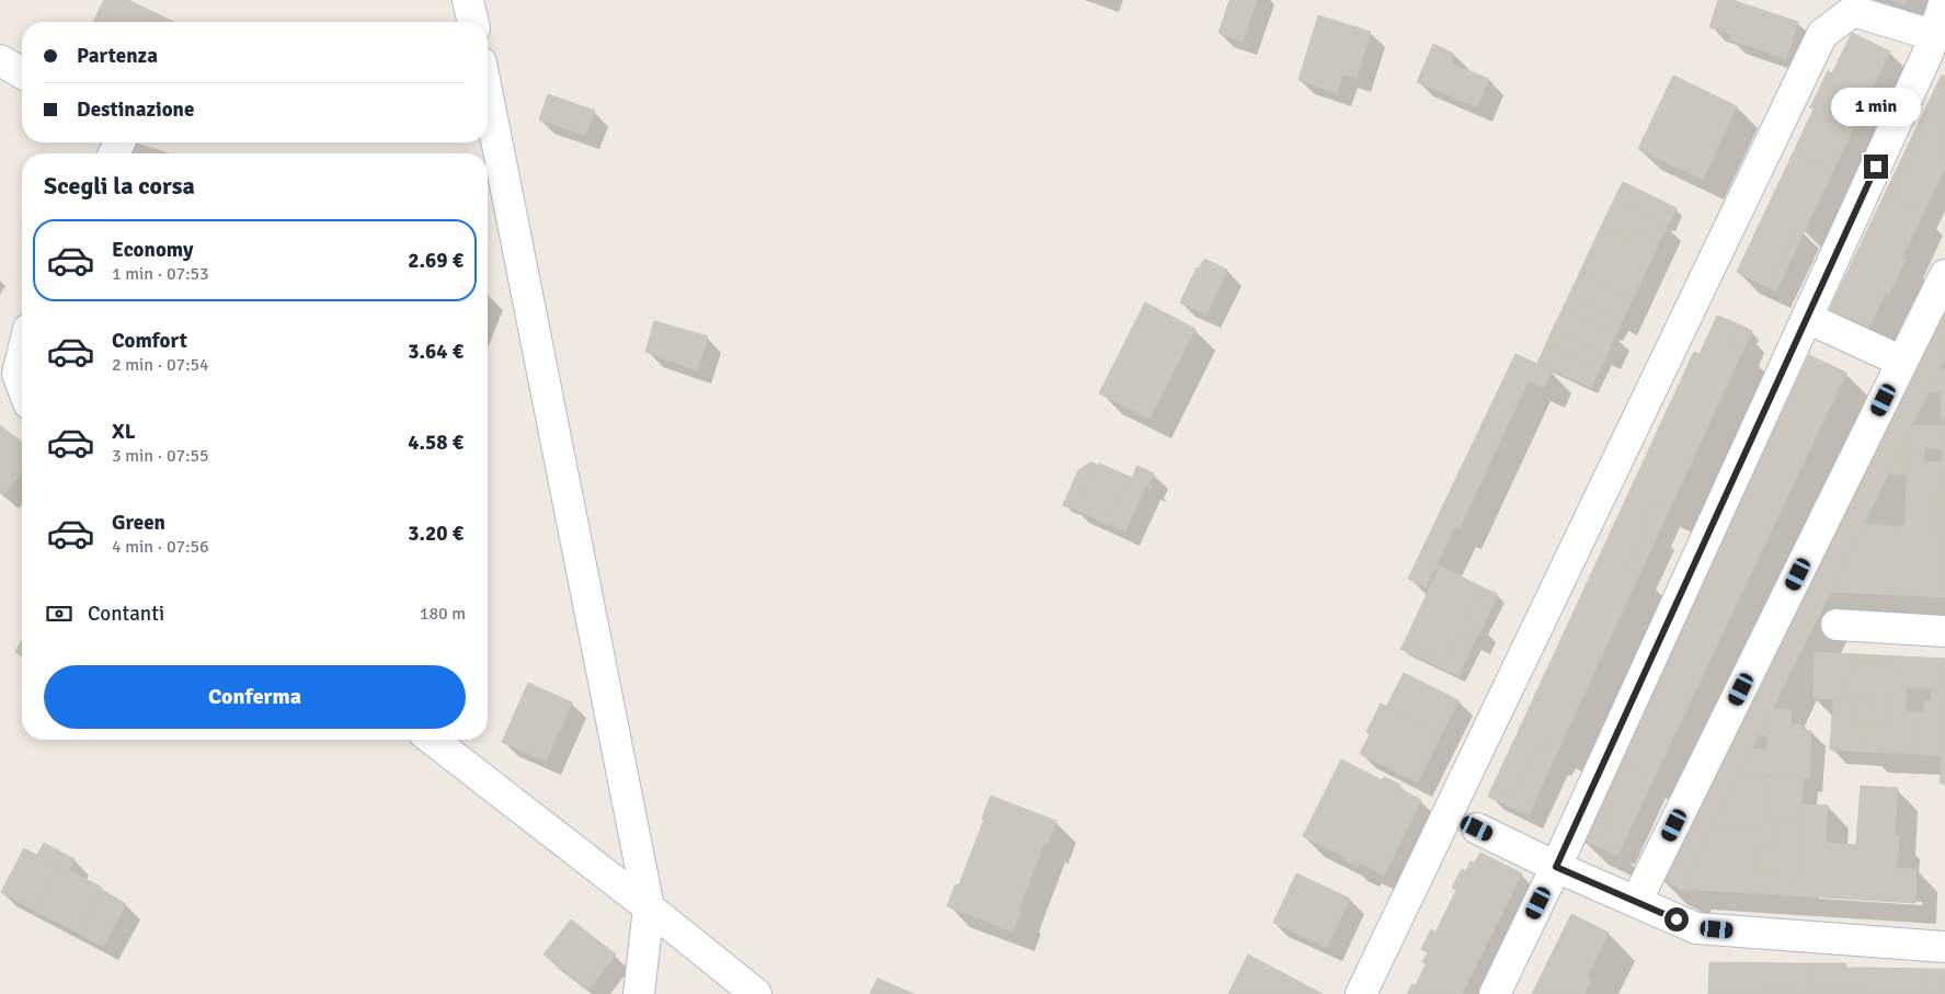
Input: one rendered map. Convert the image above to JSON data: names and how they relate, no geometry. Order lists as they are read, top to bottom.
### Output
{
  "page": {
    "banner": ["Partenza", "Destinazione"],
    "bubble": "1 min",
    "heading": "Scegli la corsa",
    "list": [
      {
        "name": "Economy",
        "note": "1 min · 07:53",
        "value": "2.69 €"
      },
      {
        "name": "Comfort",
        "note": "2 min · 07:54",
        "value": "3.64 €"
      },
      {
        "name": "XL",
        "note": "3 min · 07:55",
        "value": "4.58 €"
      },
      {
        "name": "Green",
        "note": "4 min · 07:56",
        "value": "3.20 €"
      }
    ],
    "pay": ["Contanti", "180 m"],
    "buttons": "Conferma"
  }
}
